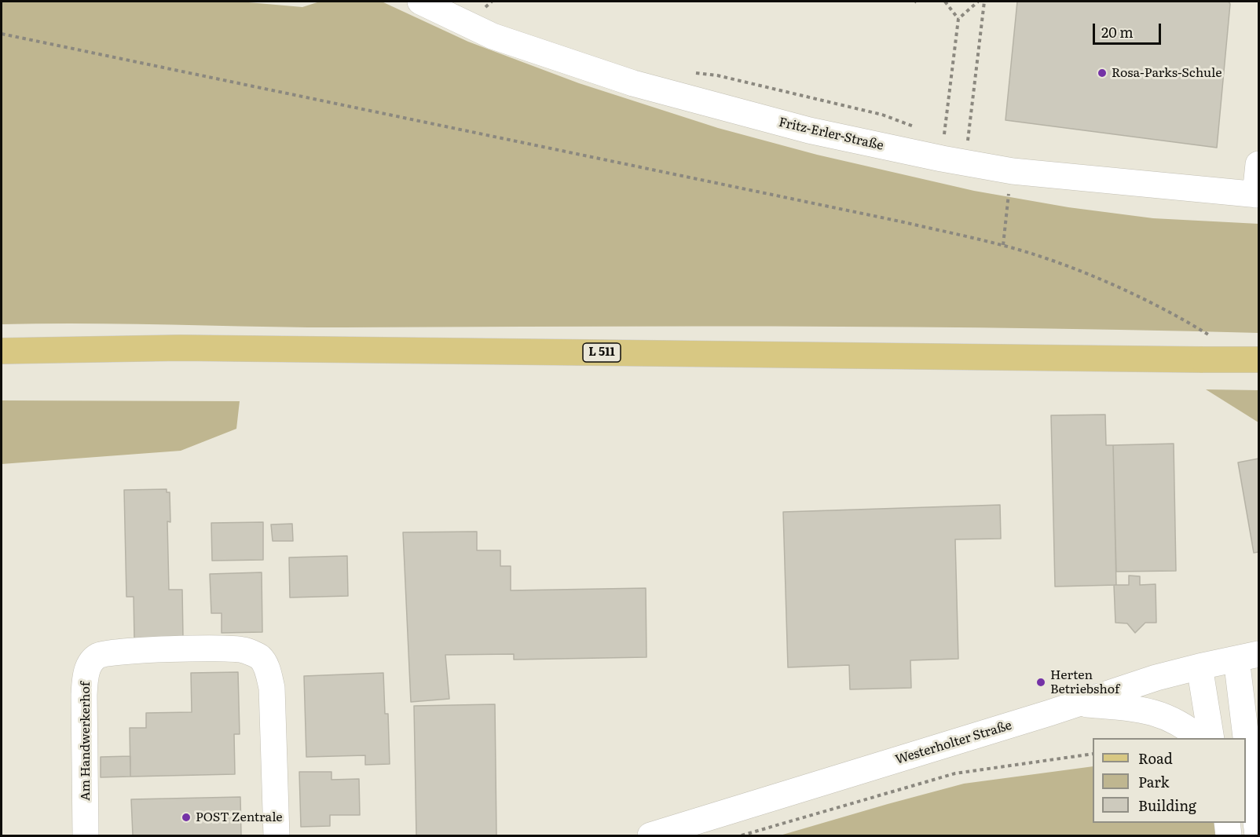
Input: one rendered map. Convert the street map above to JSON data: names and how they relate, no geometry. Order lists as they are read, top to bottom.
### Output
{
  "streets": {
    "main road": ["L 511"],
    "street": ["Fritz-Erler-Straße", "Am Handwerkerhof", "Westerholter Straße"]
  },
  "places": ["Rosa-Parks-Schule", "Herten Betriebshof", "POST Zentrale"],
  "legend": ["Road", "Park", "Building"],
  "scale_bar": "20 m"
}
